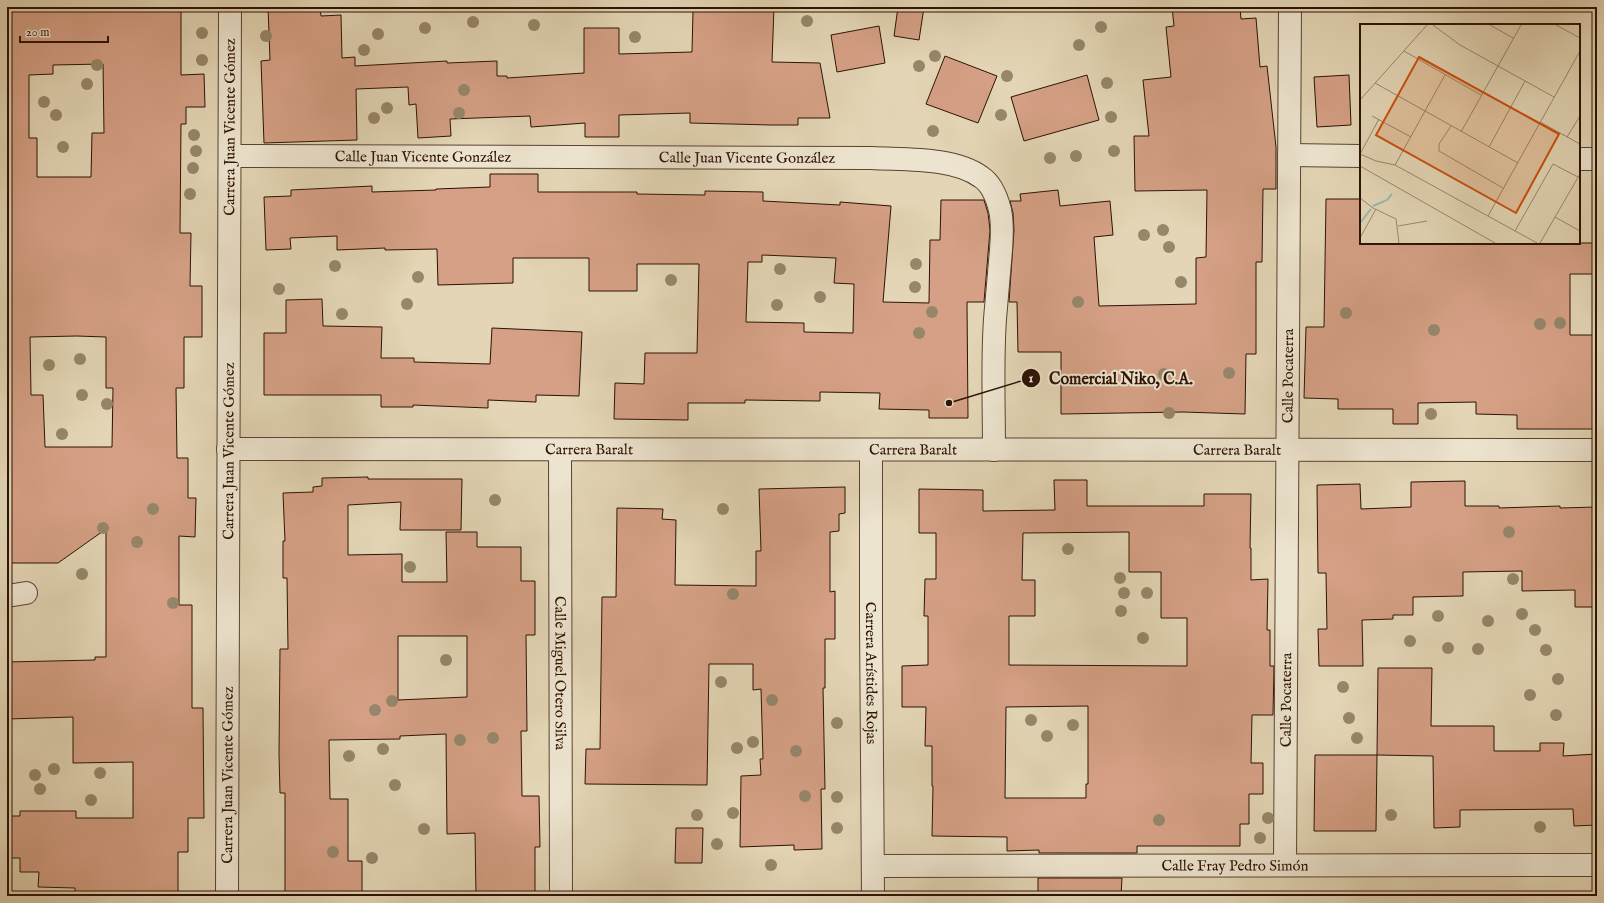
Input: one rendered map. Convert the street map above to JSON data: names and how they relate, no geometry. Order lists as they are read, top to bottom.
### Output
{
  "streets": {
    "street": [
      "Carrera Juan Vicente Gómez",
      "Calle Juan Vicente González",
      "Calle Pocaterra",
      "Carrera Baralt",
      "Calle Miguel Otero Silva",
      "Carrera Arístides Rojas",
      "Calle Fray Pedro Simón"
    ]
  },
  "crossings": [
    ["Carrera Juan Vicente Gómez", "Calle Juan Vicente González"],
    ["Carrera Juan Vicente Gómez", "Carrera Baralt"],
    ["Calle Juan Vicente González", "Carrera Baralt"],
    ["Calle Pocaterra", "Carrera Baralt"],
    ["Calle Pocaterra", "Calle Fray Pedro Simón"],
    ["Carrera Baralt", "Calle Miguel Otero Silva"],
    ["Carrera Baralt", "Carrera Arístides Rojas"],
    ["Carrera Arístides Rojas", "Calle Fray Pedro Simón"]
  ],
  "places": ["Comercial Niko, C.A."],
  "scale_bar": "20 m"
}
